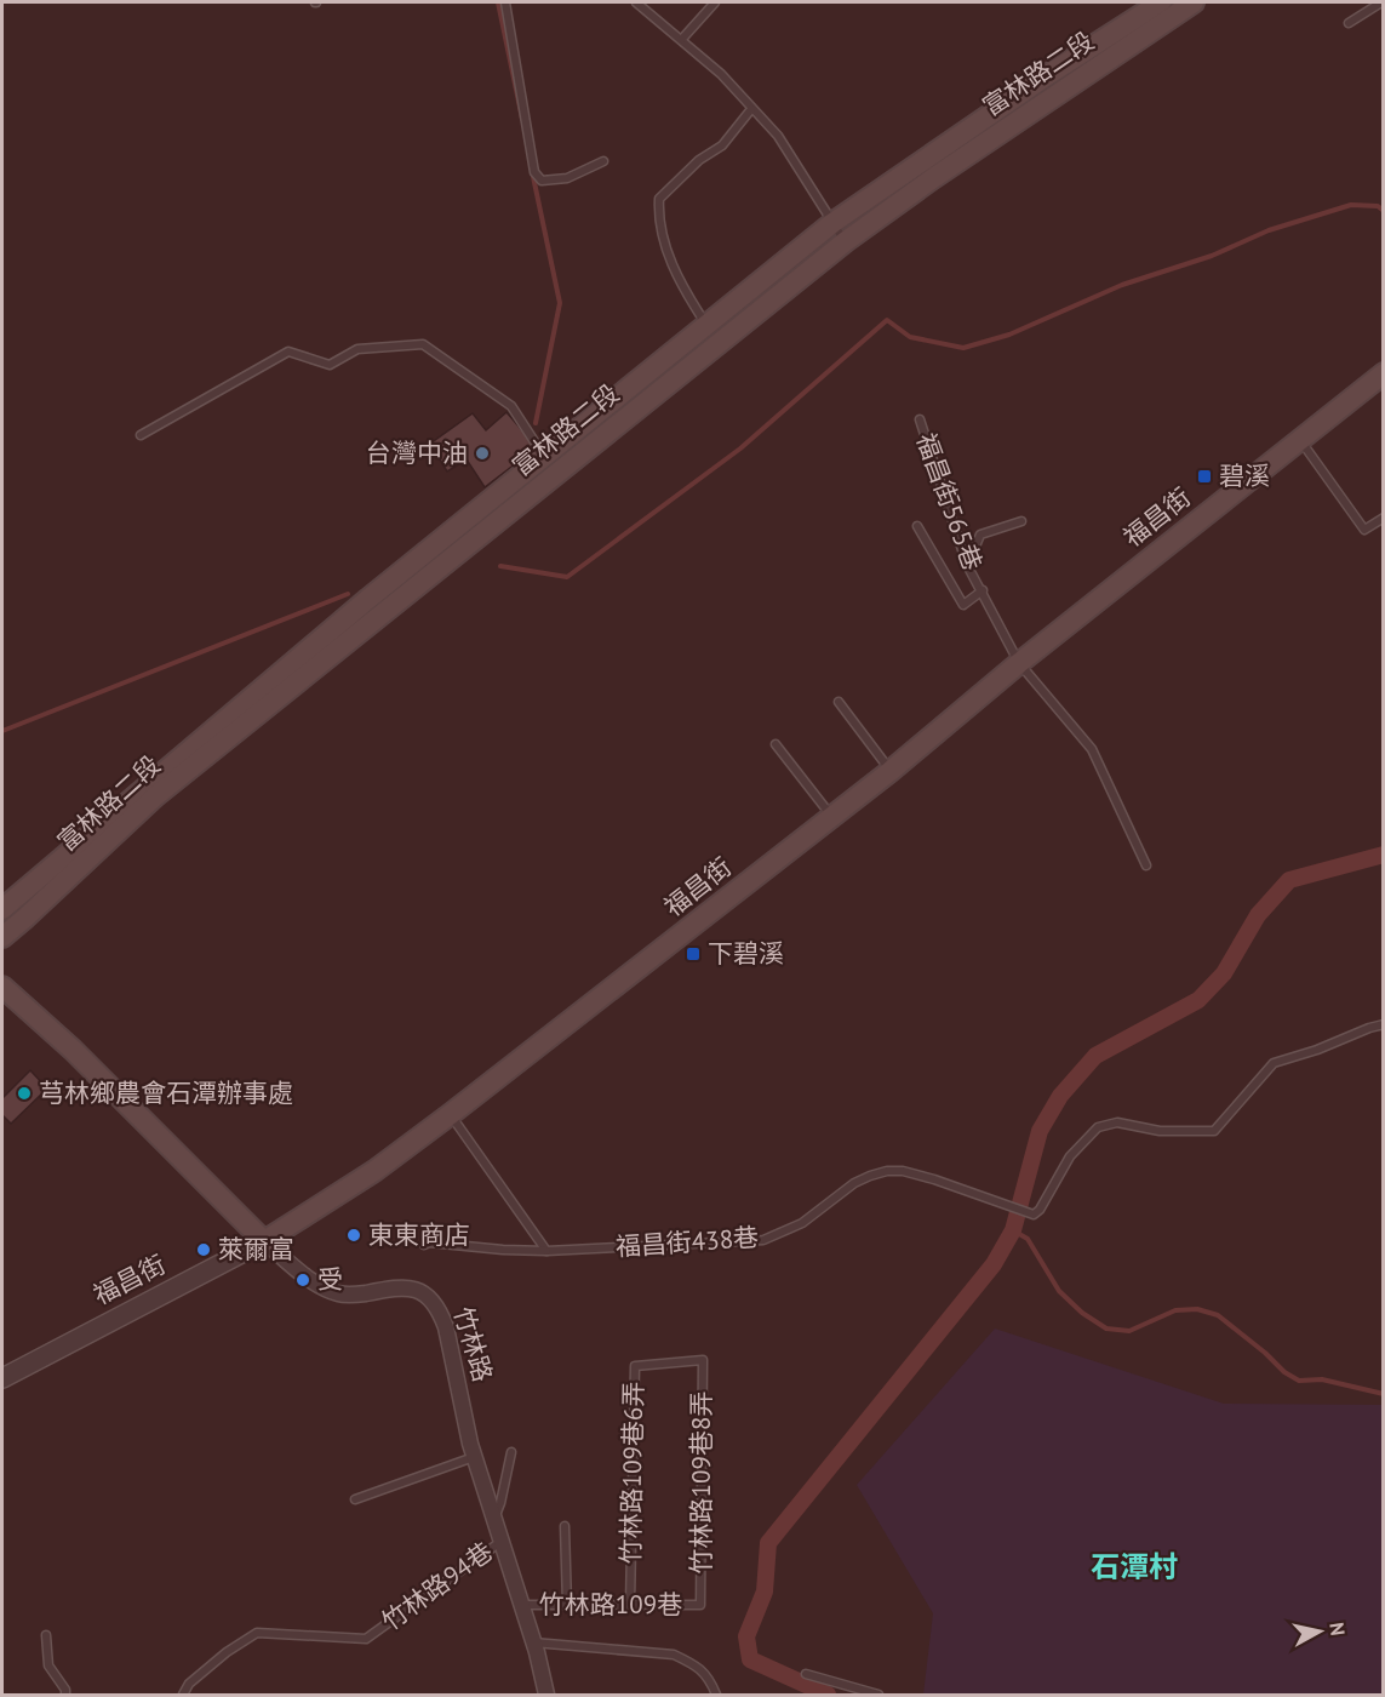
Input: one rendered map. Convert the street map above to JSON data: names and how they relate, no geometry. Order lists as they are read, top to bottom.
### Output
{
  "streets": {
    "main road": ["富林路二段", "福昌街", "竹林路"],
    "lane": [
      "福昌街565巷",
      "福昌街438巷",
      "竹林路109巷6弄",
      "竹林路109巷8弄",
      "竹林路94巷",
      "竹林路109巷"
    ]
  },
  "crossings": [
    ["福昌街565巷", "福昌街"],
    ["福昌街", "竹林路"],
    ["竹林路", "竹林路94巷"],
    ["竹林路", "竹林路109巷"],
    ["竹林路109巷6弄", "竹林路109巷8弄"],
    ["竹林路109巷6弄", "竹林路109巷"],
    ["竹林路109巷8弄", "竹林路109巷"]
  ],
  "districts": ["石潭村"],
  "places": {
    "other": [
      "台灣中油",
      "芎林鄉農會石潭辦事處",
      "東東商店",
      "萊爾富",
      "受"
    ],
    "transit": ["碧溪", "下碧溪"]
  },
  "north": "right"
}
